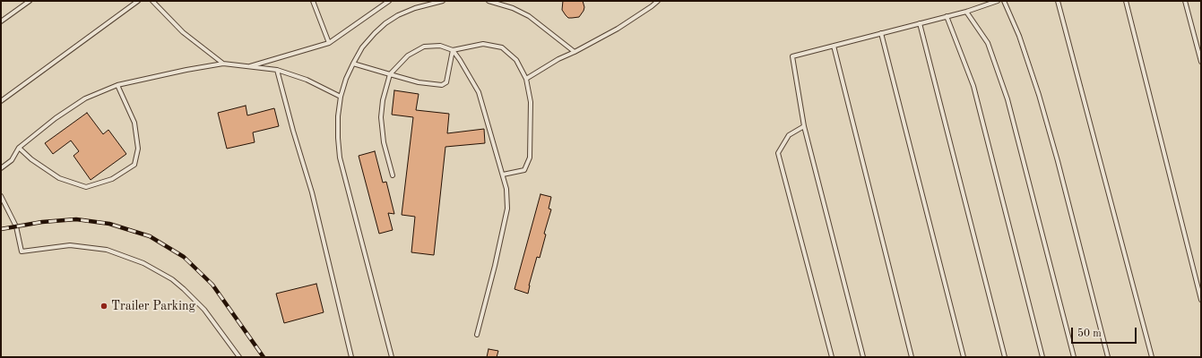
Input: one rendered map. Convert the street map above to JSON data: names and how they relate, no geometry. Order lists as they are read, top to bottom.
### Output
{
  "places": ["Trailer Parking"],
  "scale_bar": "50 m"
}
